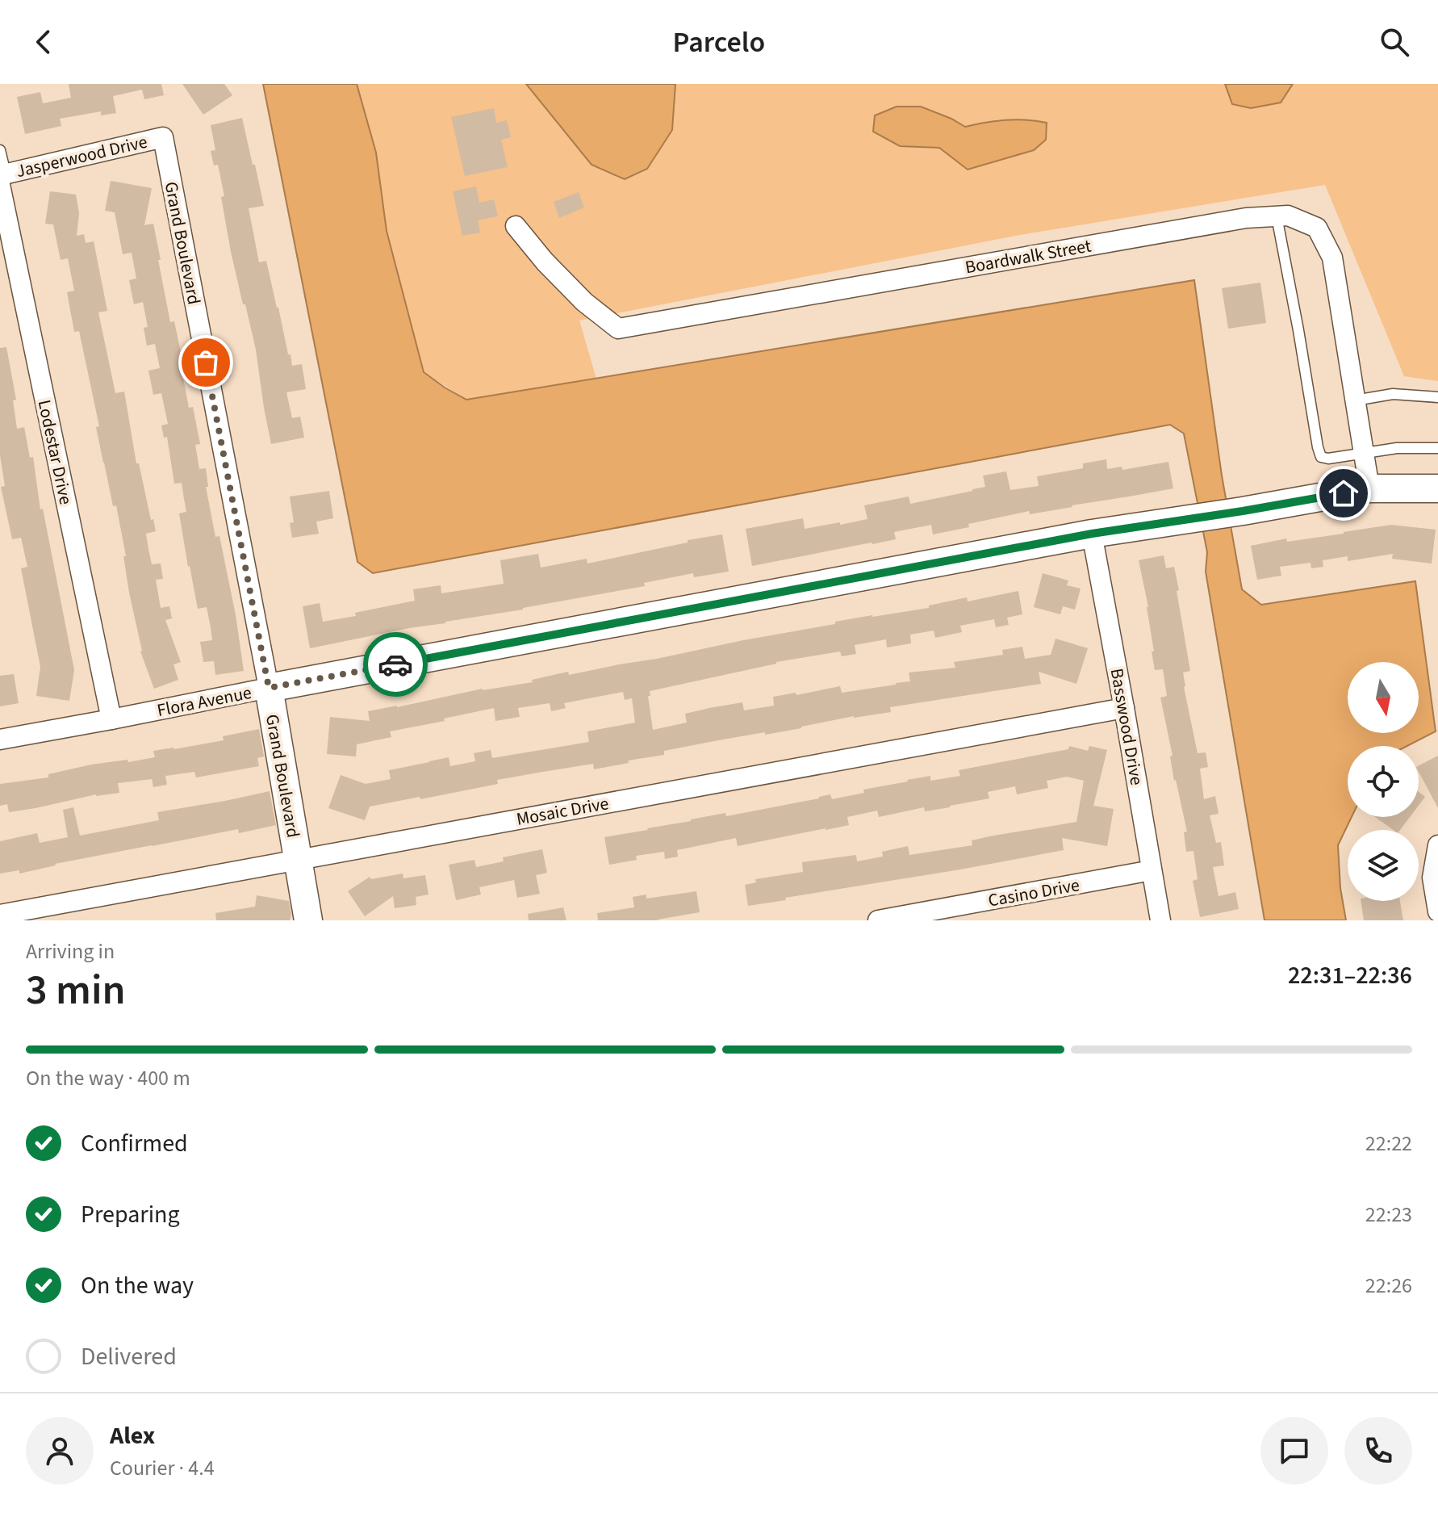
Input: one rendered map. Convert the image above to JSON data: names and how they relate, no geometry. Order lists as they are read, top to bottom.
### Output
{
  "streets": {
    "street": [
      "Jasperwood Drive",
      "Grand Boulevard",
      "Boardwalk Street",
      "Lodestar Drive",
      "Flora Avenue",
      "Basswood Drive",
      "Mosaic Drive",
      "Casino Drive"
    ]
  },
  "crossings": [
    ["Jasperwood Drive", "Grand Boulevard"],
    ["Jasperwood Drive", "Lodestar Drive"],
    ["Grand Boulevard", "Flora Avenue"],
    ["Grand Boulevard", "Mosaic Drive"],
    ["Boardwalk Street", "Flora Avenue"],
    ["Lodestar Drive", "Flora Avenue"],
    ["Flora Avenue", "Basswood Drive"],
    ["Basswood Drive", "Mosaic Drive"],
    ["Basswood Drive", "Casino Drive"]
  ],
  "north": "bottom",
  "page": {
    "header": "Parcelo",
    "heading": ["3 min", "Arriving in", "22:31–22:36"],
    "panel": ["Alex", "Courier · 4.4"],
    "bar": "On the way · 400 m",
    "list": [
      ["Confirmed", "22:22"],
      ["Preparing", "22:23"],
      ["On the way", "22:26"],
      "Delivered"
    ]
  }
}
